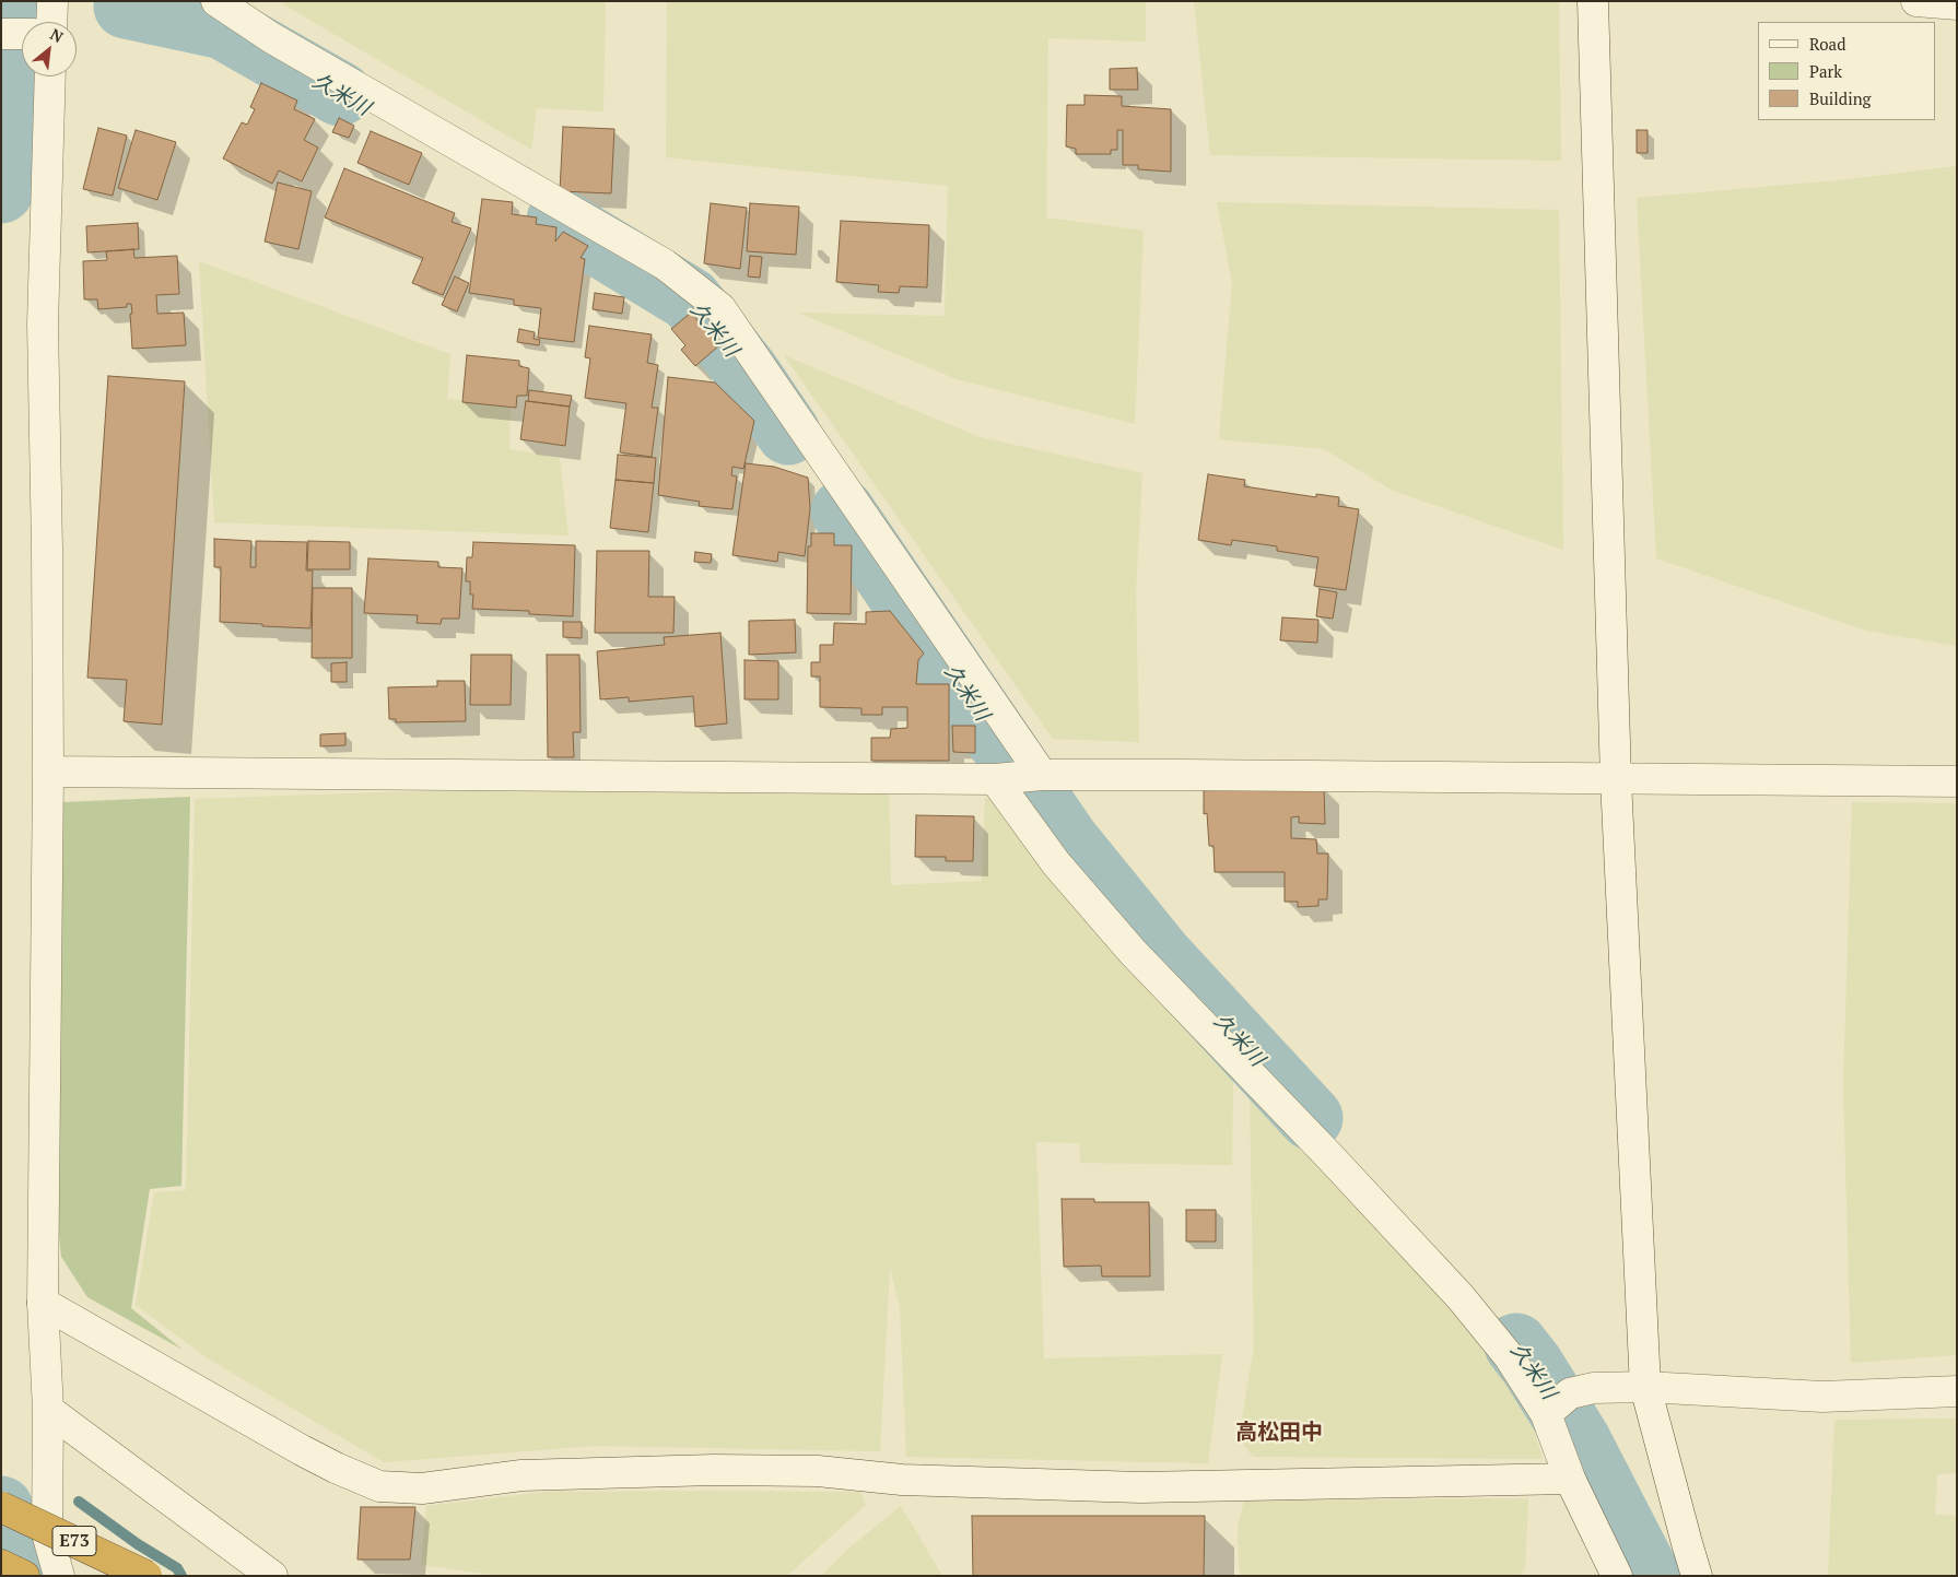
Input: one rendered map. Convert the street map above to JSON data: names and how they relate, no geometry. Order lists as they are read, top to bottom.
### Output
{
  "streets": {
    "highway": ["E73"]
  },
  "districts": ["高松田中"],
  "water": ["久米川"],
  "legend": ["Road", "Park", "Building"],
  "north": "top right"
}
